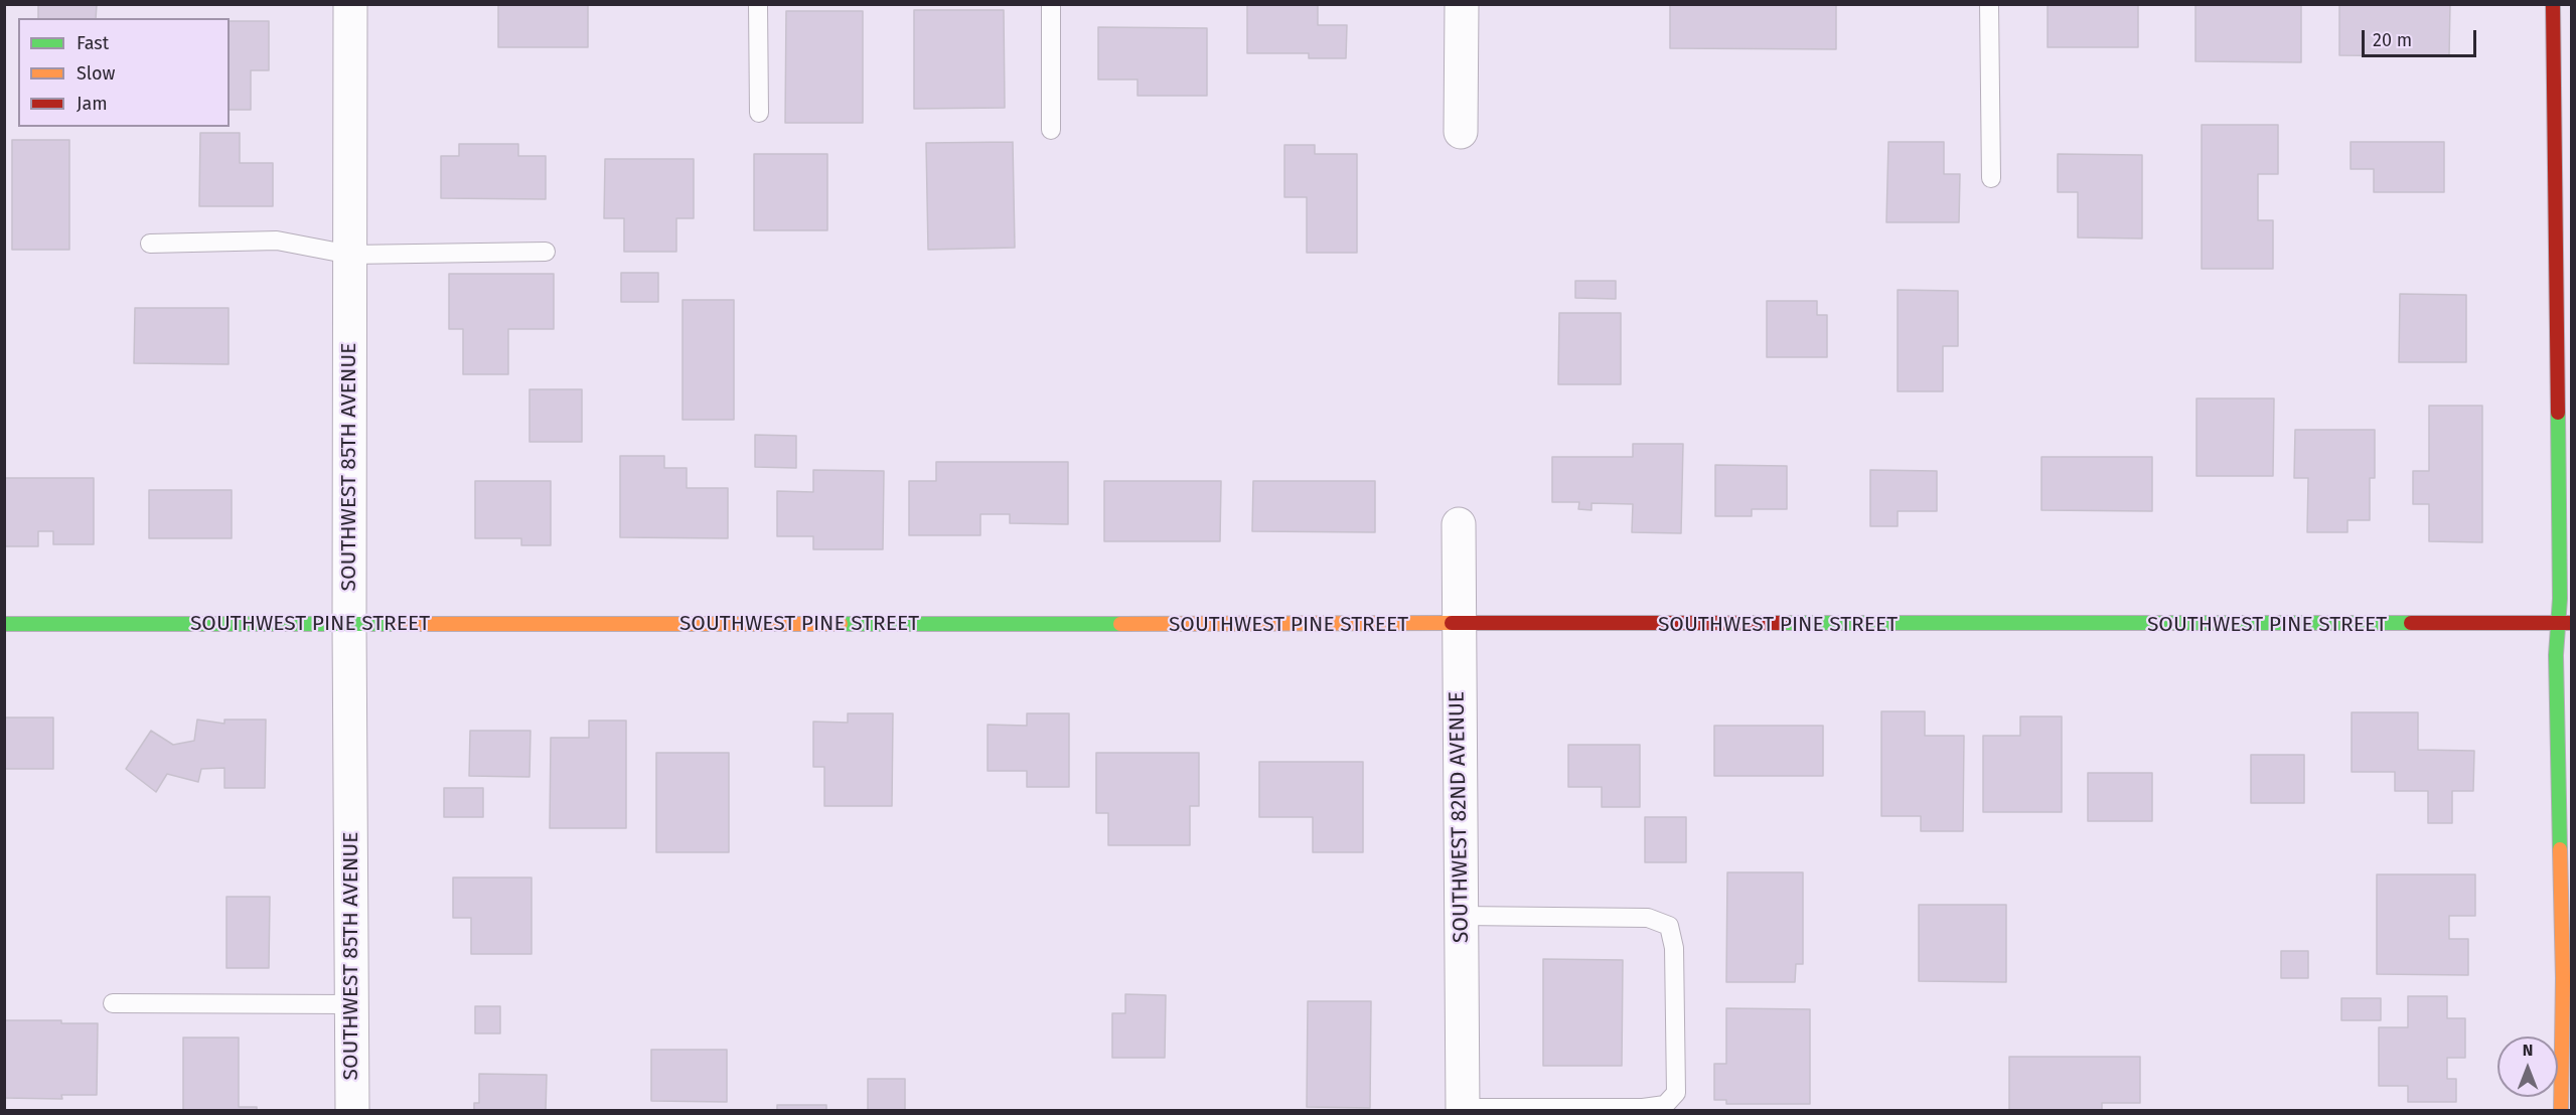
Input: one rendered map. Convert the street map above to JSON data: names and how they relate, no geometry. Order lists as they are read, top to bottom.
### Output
{
  "streets": {
    "street": ["SOUTHWEST 85TH AVENUE", "SOUTHWEST PINE STREET", "SOUTHWEST 82ND AVENUE"]
  },
  "crossings": [
    ["SOUTHWEST 85TH AVENUE", "SOUTHWEST PINE STREET"],
    ["SOUTHWEST PINE STREET", "SOUTHWEST 82ND AVENUE"]
  ],
  "legend": ["Fast", "Slow", "Jam"],
  "scale_bar": "20 m",
  "north": "top"
}
